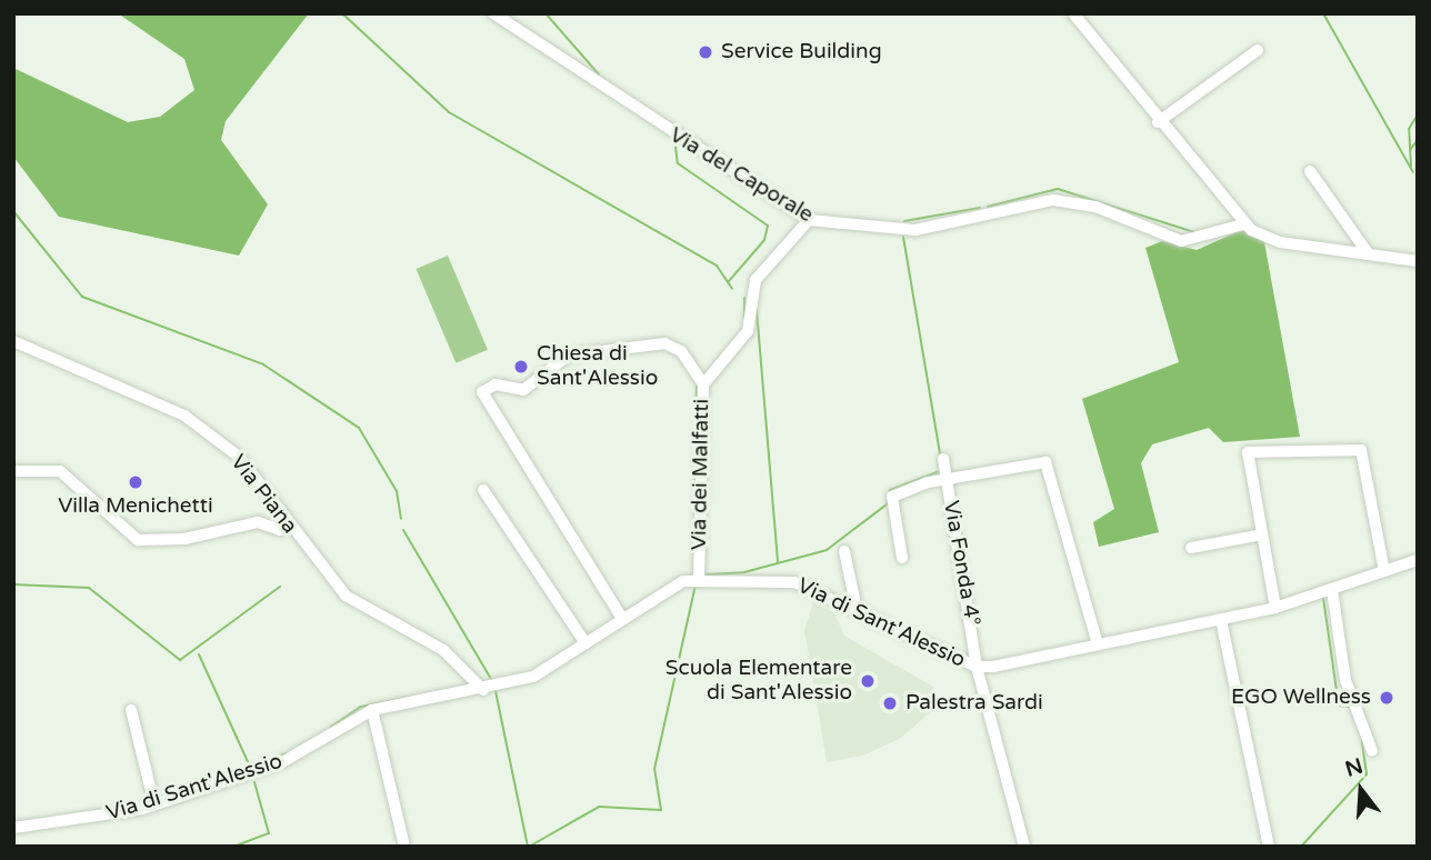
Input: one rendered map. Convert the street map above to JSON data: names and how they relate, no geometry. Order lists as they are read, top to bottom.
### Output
{
  "streets": {
    "street": [
      "Via del Caporale",
      "Via dei Malfatti",
      "Via Piana",
      "Via Fonda 4°",
      "Via di Sant'Alessio"
    ]
  },
  "crossings": [
    ["Via del Caporale", "Via dei Malfatti"],
    ["Via dei Malfatti", "Via di Sant'Alessio"],
    ["Via Piana", "Via di Sant'Alessio"],
    ["Via Fonda 4°", "Via di Sant'Alessio"]
  ],
  "places": [
    "Service Building",
    "Chiesa di Sant'Alessio",
    "Villa Menichetti",
    "Scuola Elementare di Sant'Alessio",
    "EGO Wellness",
    "Palestra Sardi"
  ],
  "north": "top"
}
